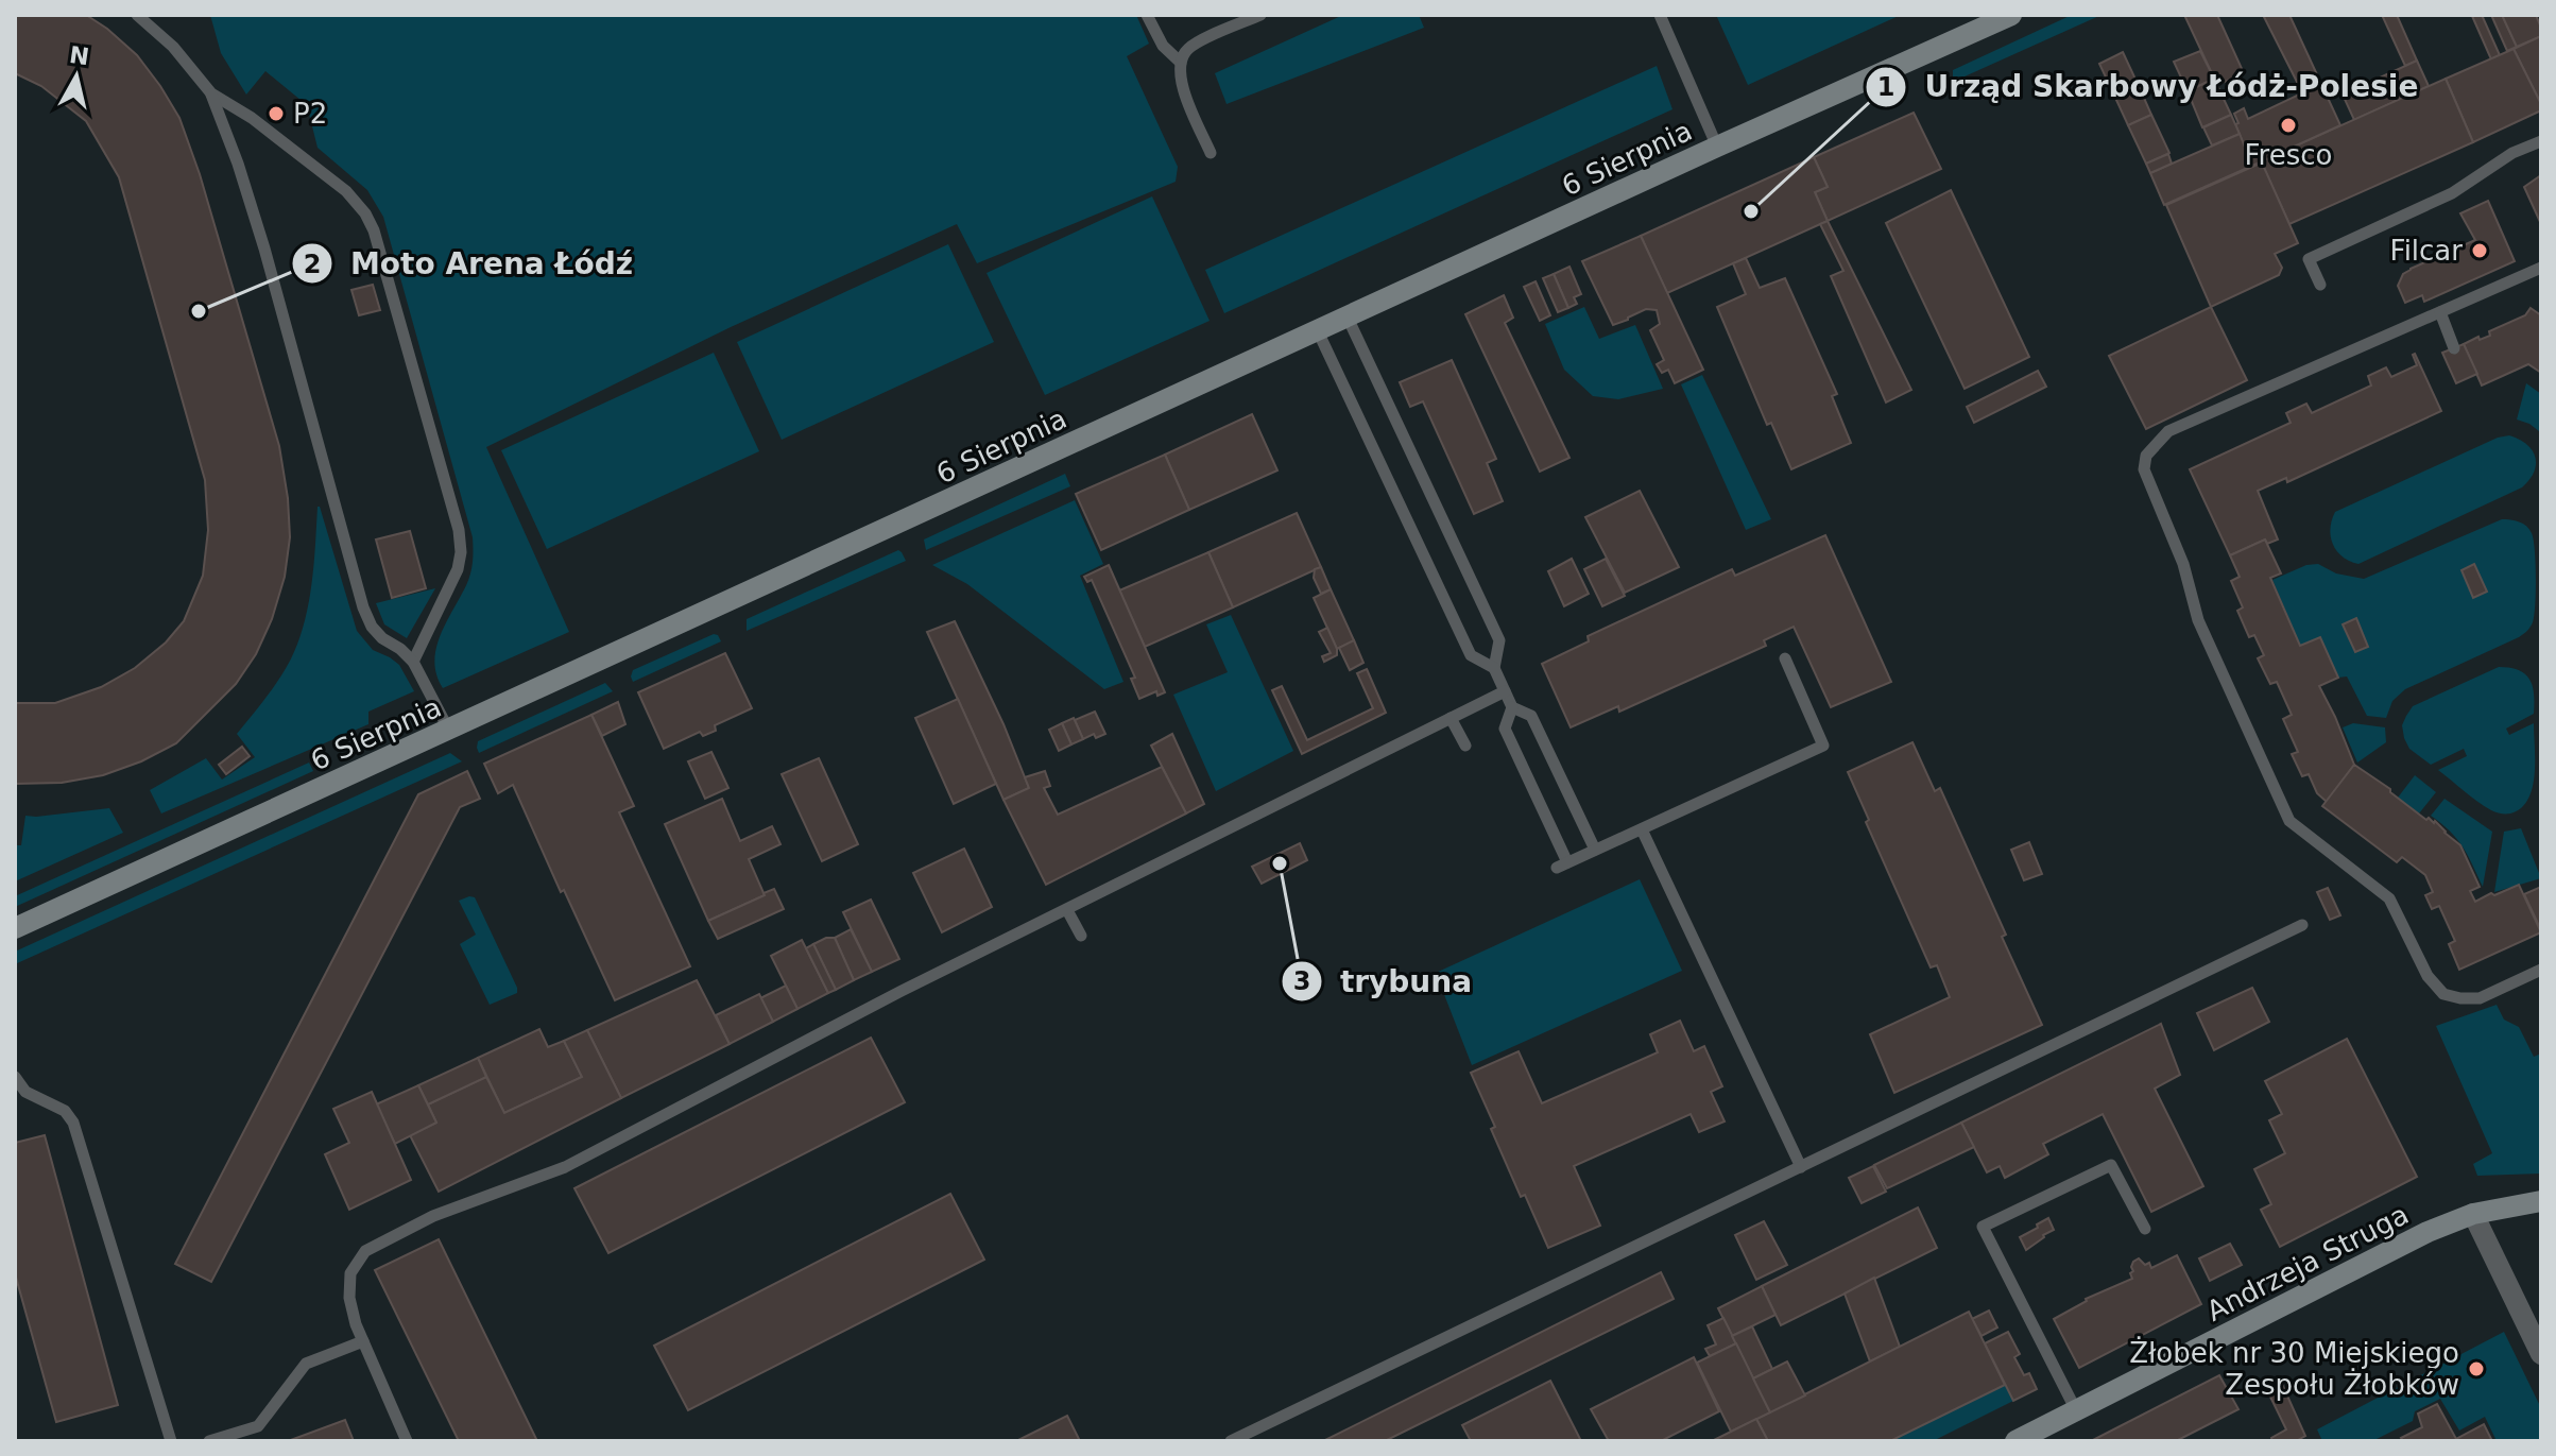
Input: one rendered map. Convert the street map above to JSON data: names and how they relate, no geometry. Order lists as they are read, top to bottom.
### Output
{
  "streets": {
    "street": ["6 Sierpnia", "Andrzeja Struga"]
  },
  "places": [
    "P2",
    "Fresco",
    "Urząd Skarbowy Łódż-Polesie",
    "Filcar",
    "Moto Arena Łódź",
    "trybuna",
    "Żłobek nr 30 Miejskiego Zespołu Żłobków"
  ],
  "north": "top"
}
